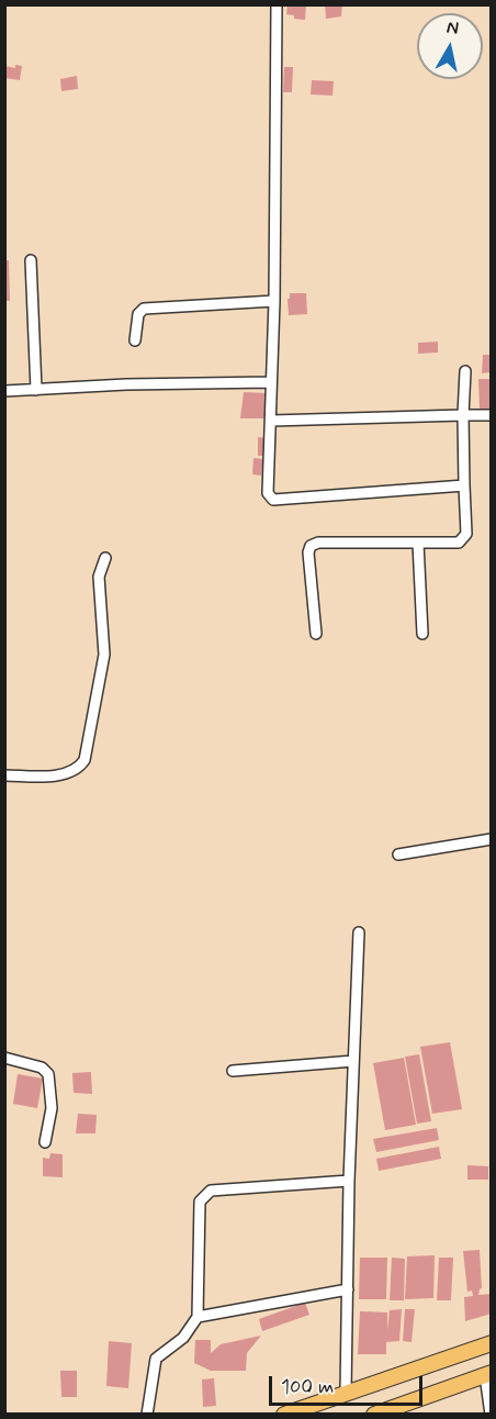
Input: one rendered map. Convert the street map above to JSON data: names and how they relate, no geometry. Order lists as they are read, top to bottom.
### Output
{
  "scale_bar": "100 m",
  "north": "top"
}
